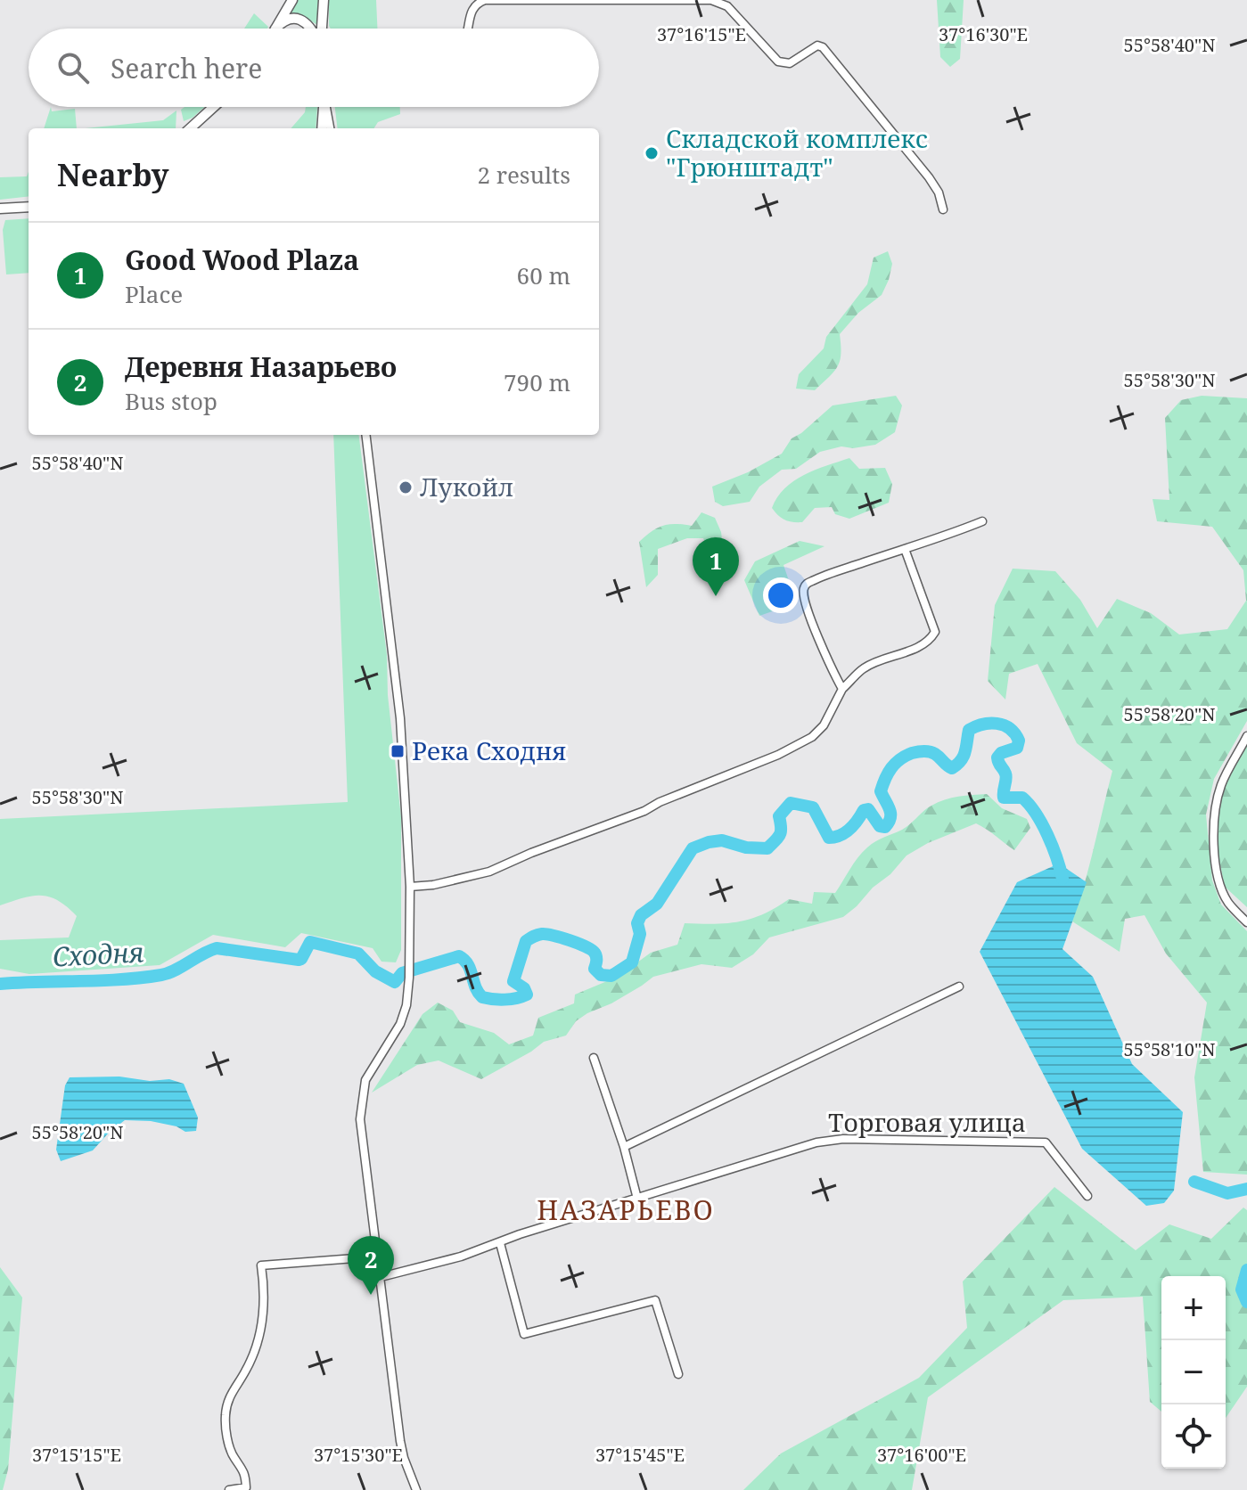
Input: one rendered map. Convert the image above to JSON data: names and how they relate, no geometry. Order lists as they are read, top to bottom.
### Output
{
  "streets": {
    "street": ["Торговая улица"]
  },
  "districts": ["НАЗАРЬЕВО"],
  "water": ["Сходня"],
  "places": {
    "other": ["Складской комплекс \"Грюнштадт\"", "Лукойл"],
    "transit": ["Река Сходня"]
  },
  "page": {
    "search": "Search here",
    "heading": ["Nearby", "2 results"],
    "list": [
      {
        "mark": "1",
        "name": "Good Wood Plaza",
        "note": "Place",
        "value": "60 m"
      },
      {
        "mark": "2",
        "name": "Деревня Назарьево",
        "note": "Bus stop",
        "value": "790 m"
      }
    ],
    "pins": ["1", "2"],
    "map_buttons": ["+", "−"]
  },
  "coordinates": [
    "37°16'15\"E",
    "37°16'30\"E",
    "55°58'40\"N",
    "55°58'30\"N",
    "55°58'20\"N",
    "55°58'10\"N",
    "37°15'15\"E",
    "37°15'30\"E",
    "37°15'45\"E",
    "37°16'00\"E"
  ]
}
